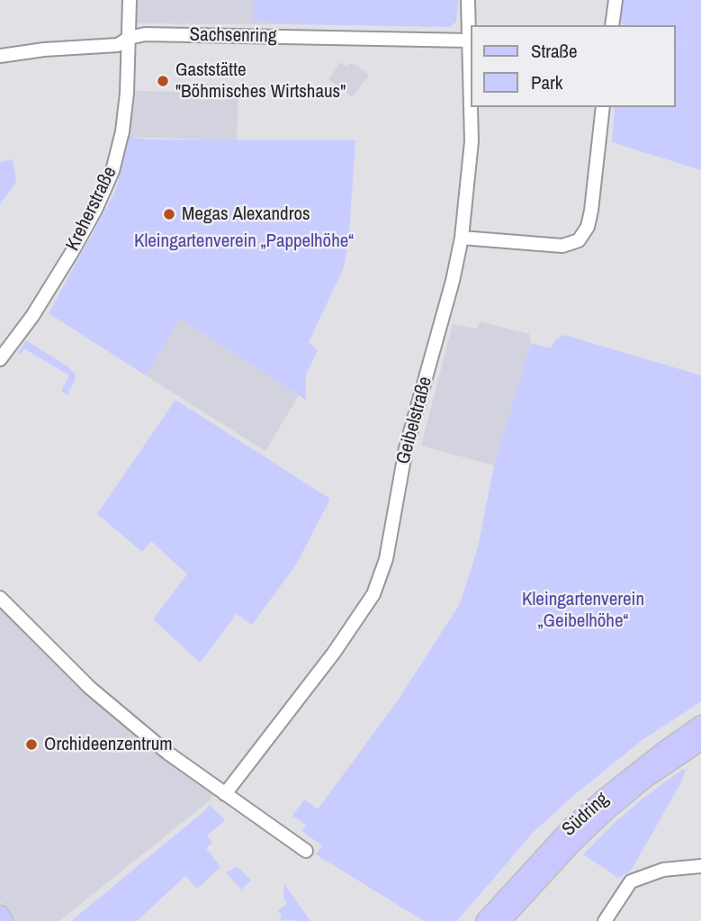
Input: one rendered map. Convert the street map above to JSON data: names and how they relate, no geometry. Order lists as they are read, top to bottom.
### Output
{
  "streets": {
    "main road": ["Südring"],
    "street": ["Sachsenring", "Kreherstraße", "Geibelstraße"]
  },
  "crossings": [
    ["Sachsenring", "Kreherstraße"],
    ["Sachsenring", "Geibelstraße"]
  ],
  "parks": ["Kleingartenverein „Pappelhöhe“", "Kleingartenverein „Geibelhöhe“"],
  "places": ["Gaststätte \"Böhmisches Wirtshaus\"", "Megas Alexandros", "Orchideenzentrum"],
  "legend": ["Straße", "Park"]
}
